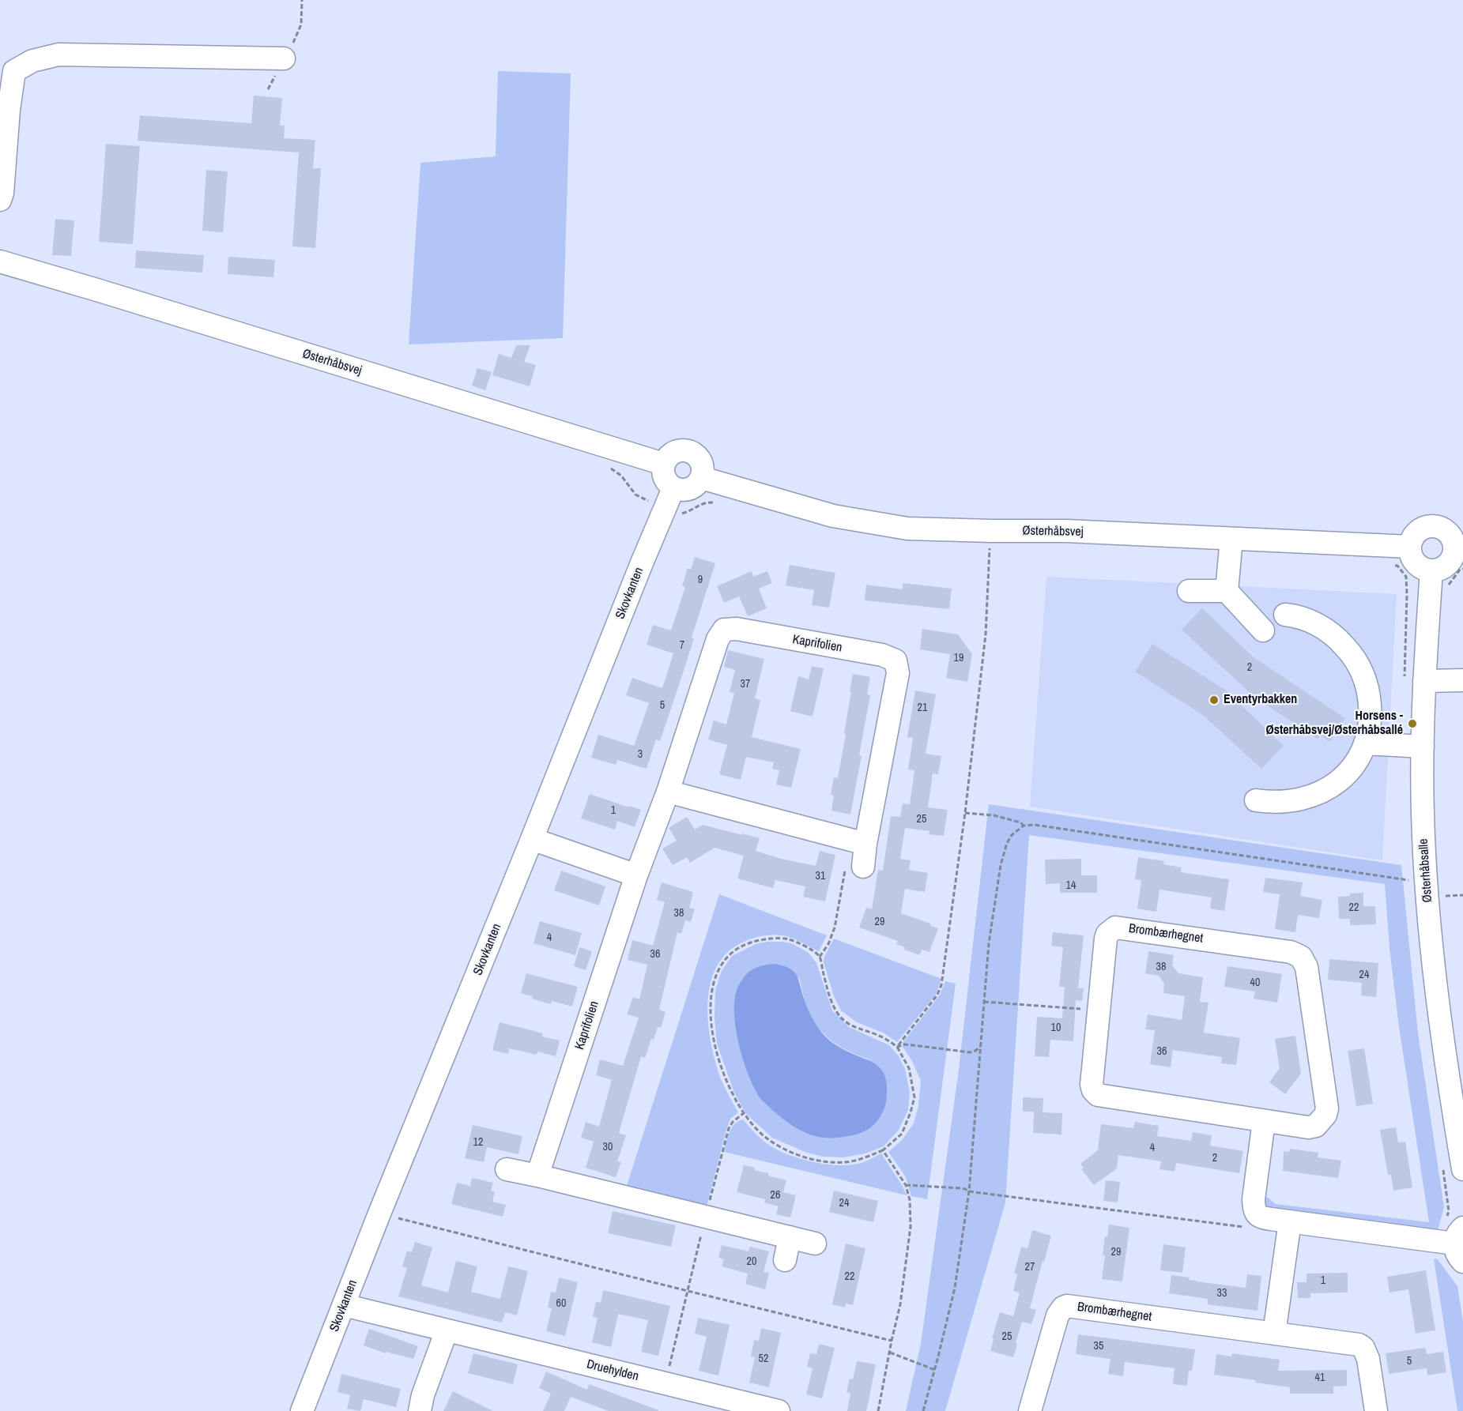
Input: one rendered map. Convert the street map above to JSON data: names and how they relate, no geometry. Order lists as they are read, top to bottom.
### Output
{
  "streets": {
    "street": [
      "Østerhåbsvej",
      "Skovkanten",
      "Kaprifolien",
      "Østerhåbsalle",
      "Brombærhegnet",
      "Druehylden"
    ]
  },
  "crossings": [
    ["Østerhåbsvej", "Østerhåbsalle"],
    ["Skovkanten", "Druehylden"]
  ],
  "places": ["Eventyrbakken", "Horsens - Østerhåbsvej/Østerhåbsallé"],
  "house_numbers": [
    "9",
    "7",
    "19",
    "2",
    "37",
    "5",
    "21",
    "3",
    "1",
    "25",
    "31",
    "14",
    "22",
    "38",
    "29",
    "4",
    "36",
    "38",
    "24",
    "40",
    "10",
    "36",
    "12",
    "30",
    "4",
    "2",
    "26",
    "24",
    "29",
    "20",
    "27",
    "22",
    "1",
    "33",
    "60",
    "25",
    "35",
    "52",
    "5",
    "41"
  ]
}
